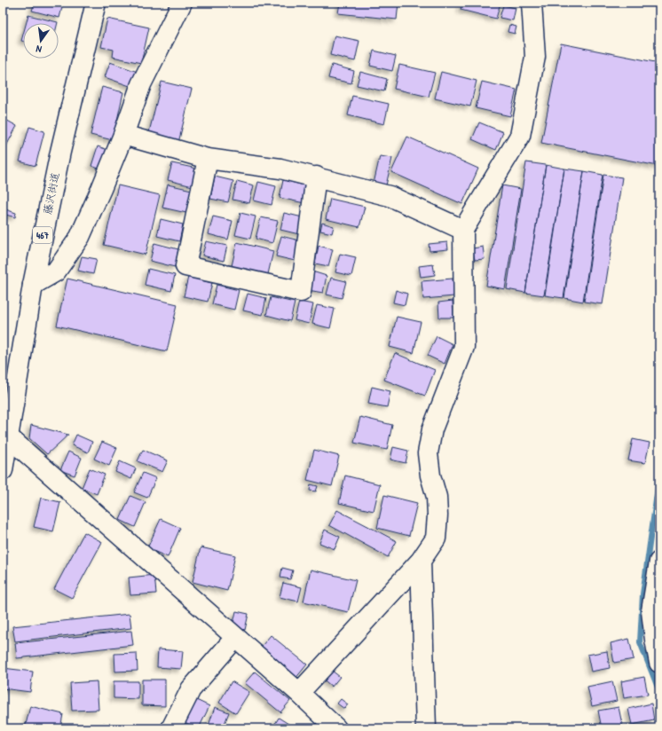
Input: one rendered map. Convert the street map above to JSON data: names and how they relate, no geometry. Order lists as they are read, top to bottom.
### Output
{
  "streets": {
    "main road": ["藤沢街道", "467"]
  },
  "north": "bottom"
}
